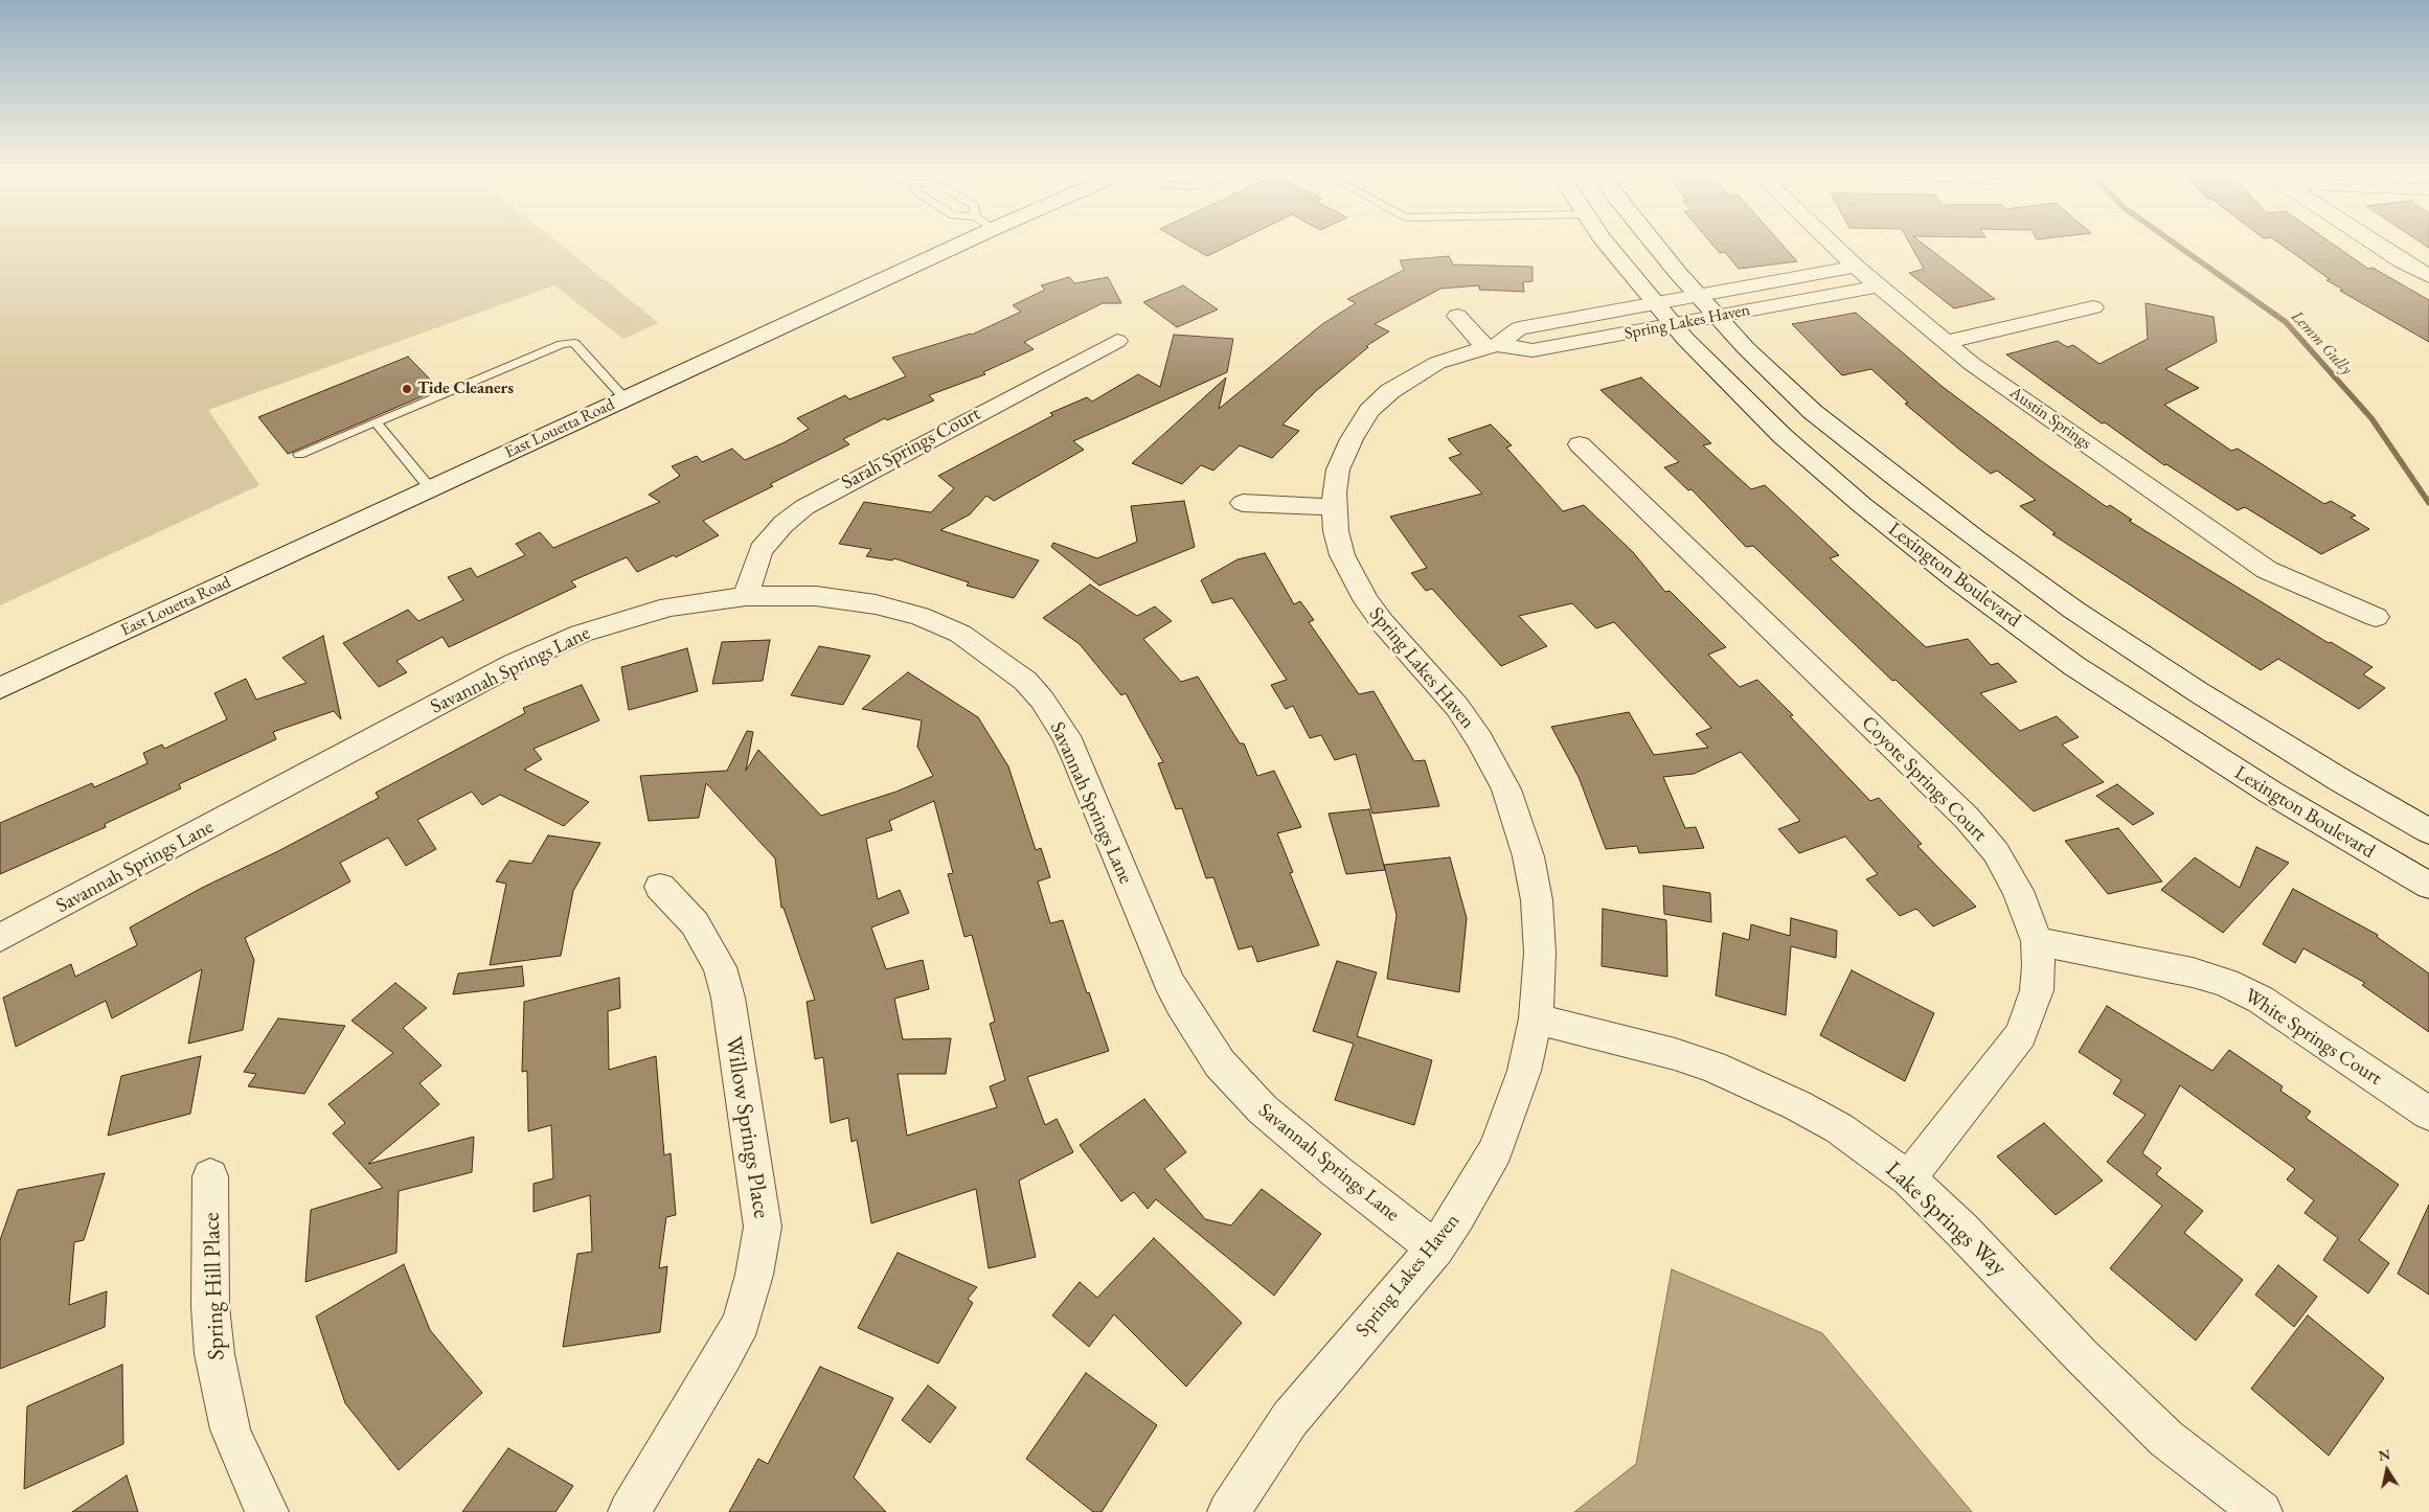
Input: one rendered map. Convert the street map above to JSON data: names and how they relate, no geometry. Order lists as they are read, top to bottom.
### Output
{
  "streets": {
    "street": [
      "Spring Lakes Haven",
      "Austin Springs",
      "East Louetta Road",
      "Sarah Springs Court",
      "Lexington Boulevard",
      "Savannah Springs Lane",
      "Coyote Springs Court",
      "White Springs Court",
      "Willow Springs Place",
      "Lake Springs Way",
      "Spring Hill Place"
    ]
  },
  "crossings": [
    ["Spring Lakes Haven", "Austin Springs"],
    ["Spring Lakes Haven", "Lexington Boulevard"],
    ["Spring Lakes Haven", "Savannah Springs Lane"],
    ["Spring Lakes Haven", "Lake Springs Way"],
    ["Sarah Springs Court", "Savannah Springs Lane"],
    ["Coyote Springs Court", "White Springs Court"],
    ["Coyote Springs Court", "Lake Springs Way"]
  ],
  "water": ["Lemm Gully"],
  "places": ["Tide Cleaners"],
  "north": "top"
}
